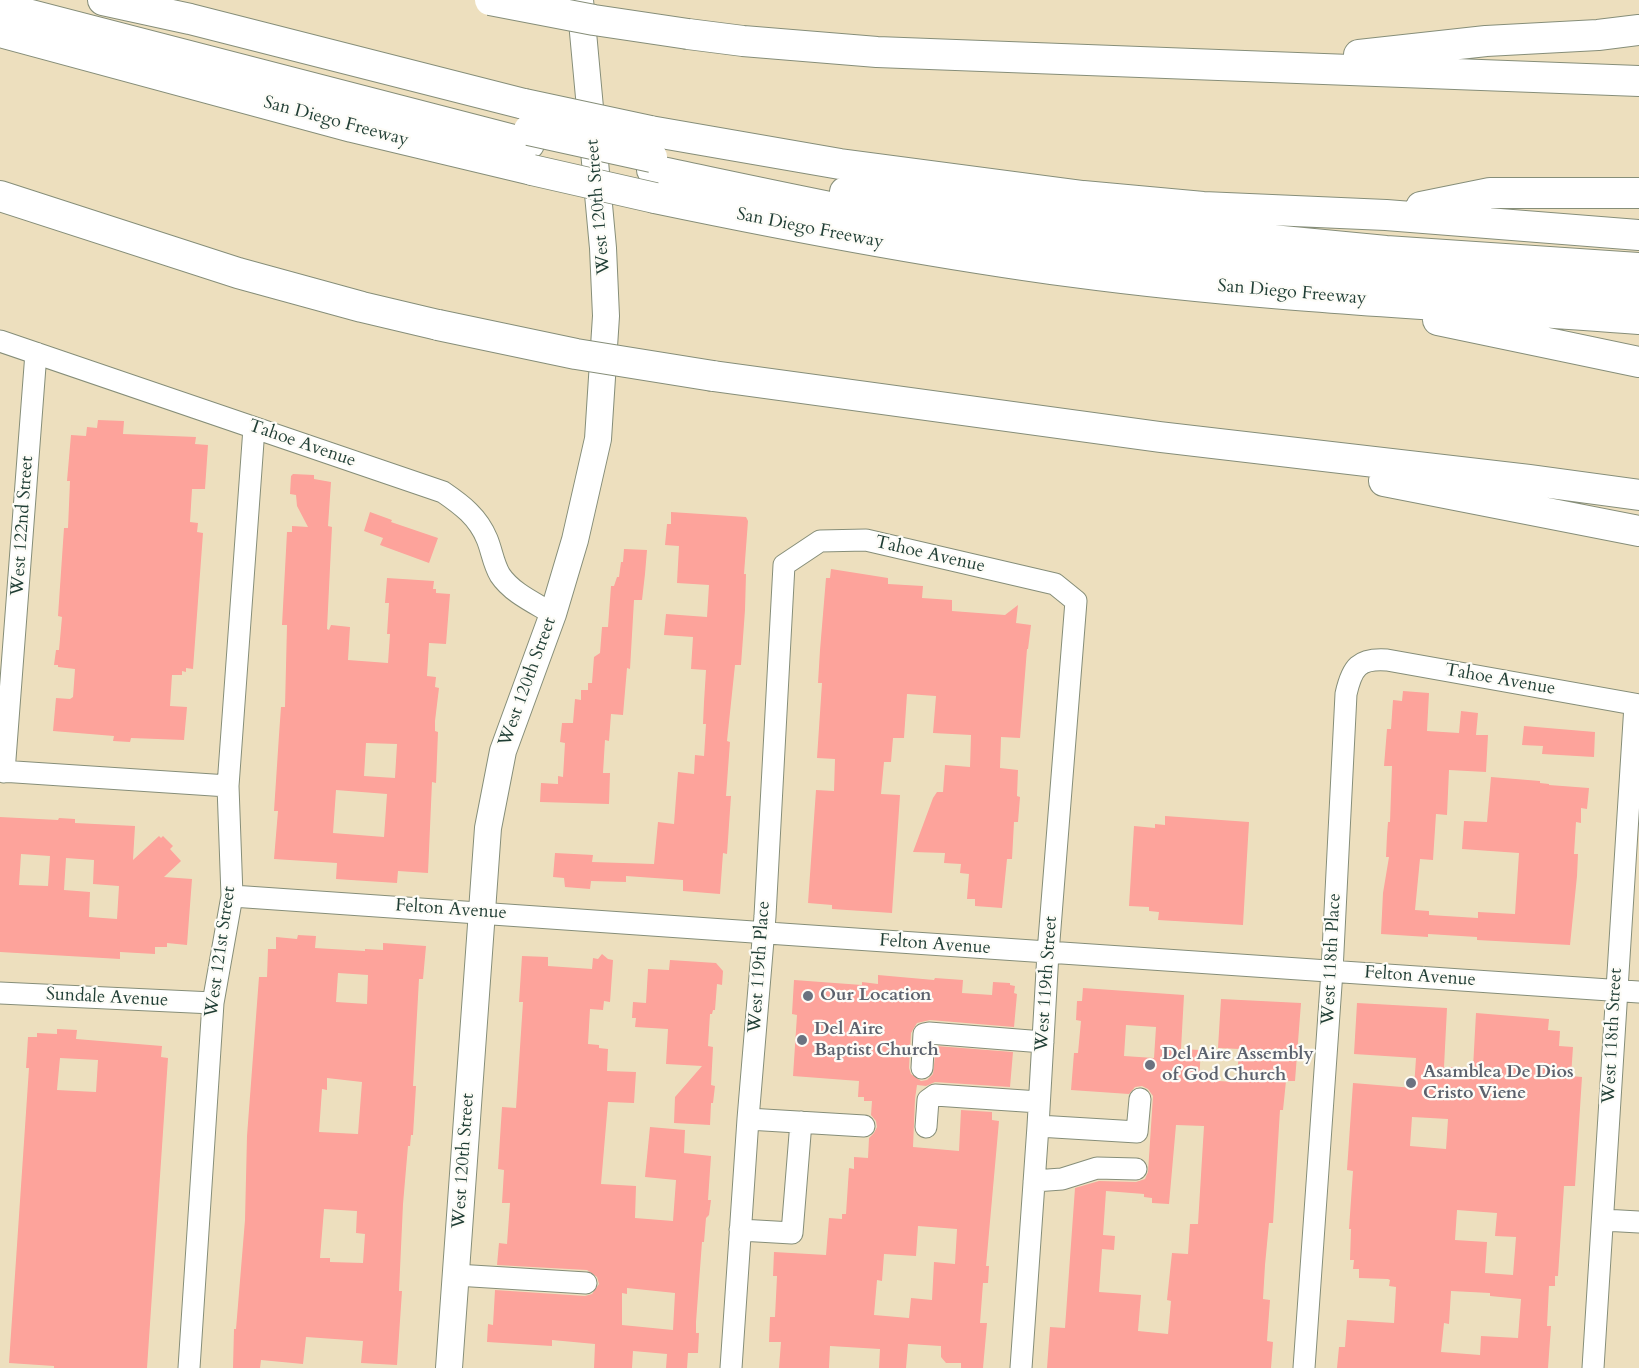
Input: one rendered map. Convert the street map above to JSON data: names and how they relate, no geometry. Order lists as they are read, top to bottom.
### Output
{
  "streets": {
    "highway": ["San Diego Freeway"],
    "main road": ["West 120th Street"],
    "street": [
      "Tahoe Avenue",
      "West 122nd Street",
      "Felton Avenue",
      "West 121st Street",
      "West 118th Place",
      "West 119th Place",
      "West 119th Street",
      "Sundale Avenue",
      "West 118th Street"
    ]
  },
  "crossings": [
    ["West 120th Street", "Tahoe Avenue"],
    ["West 120th Street", "Felton Avenue"],
    ["Tahoe Avenue", "West 122nd Street"],
    ["Tahoe Avenue", "West 121st Street"],
    ["Tahoe Avenue", "West 118th Place"],
    ["Tahoe Avenue", "West 119th Place"],
    ["Tahoe Avenue", "West 119th Street"],
    ["Tahoe Avenue", "West 118th Street"],
    ["Felton Avenue", "West 121st Street"],
    ["Felton Avenue", "West 118th Place"],
    ["Felton Avenue", "West 119th Place"],
    ["Felton Avenue", "West 119th Street"],
    ["Felton Avenue", "West 118th Street"],
    ["West 121st Street", "Sundale Avenue"]
  ],
  "places": [
    "Our Location",
    "Del Aire Baptist Church",
    "Del Aire Assembly of God Church",
    "Asamblea De Dios Cristo Viene"
  ]
}
